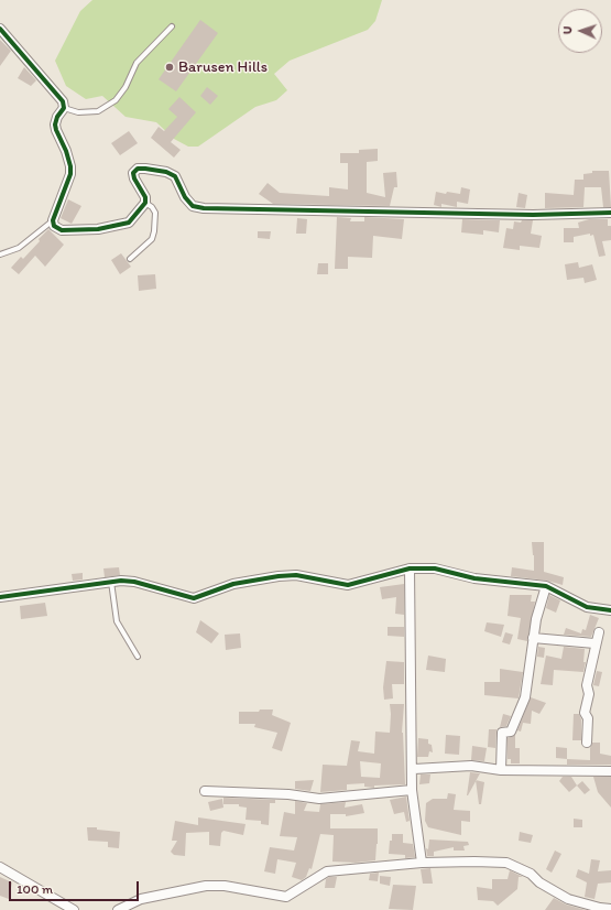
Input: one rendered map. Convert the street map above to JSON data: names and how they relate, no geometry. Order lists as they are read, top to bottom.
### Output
{
  "places": ["Barusen Hills"],
  "scale_bar": "100 m",
  "north": "left"
}
